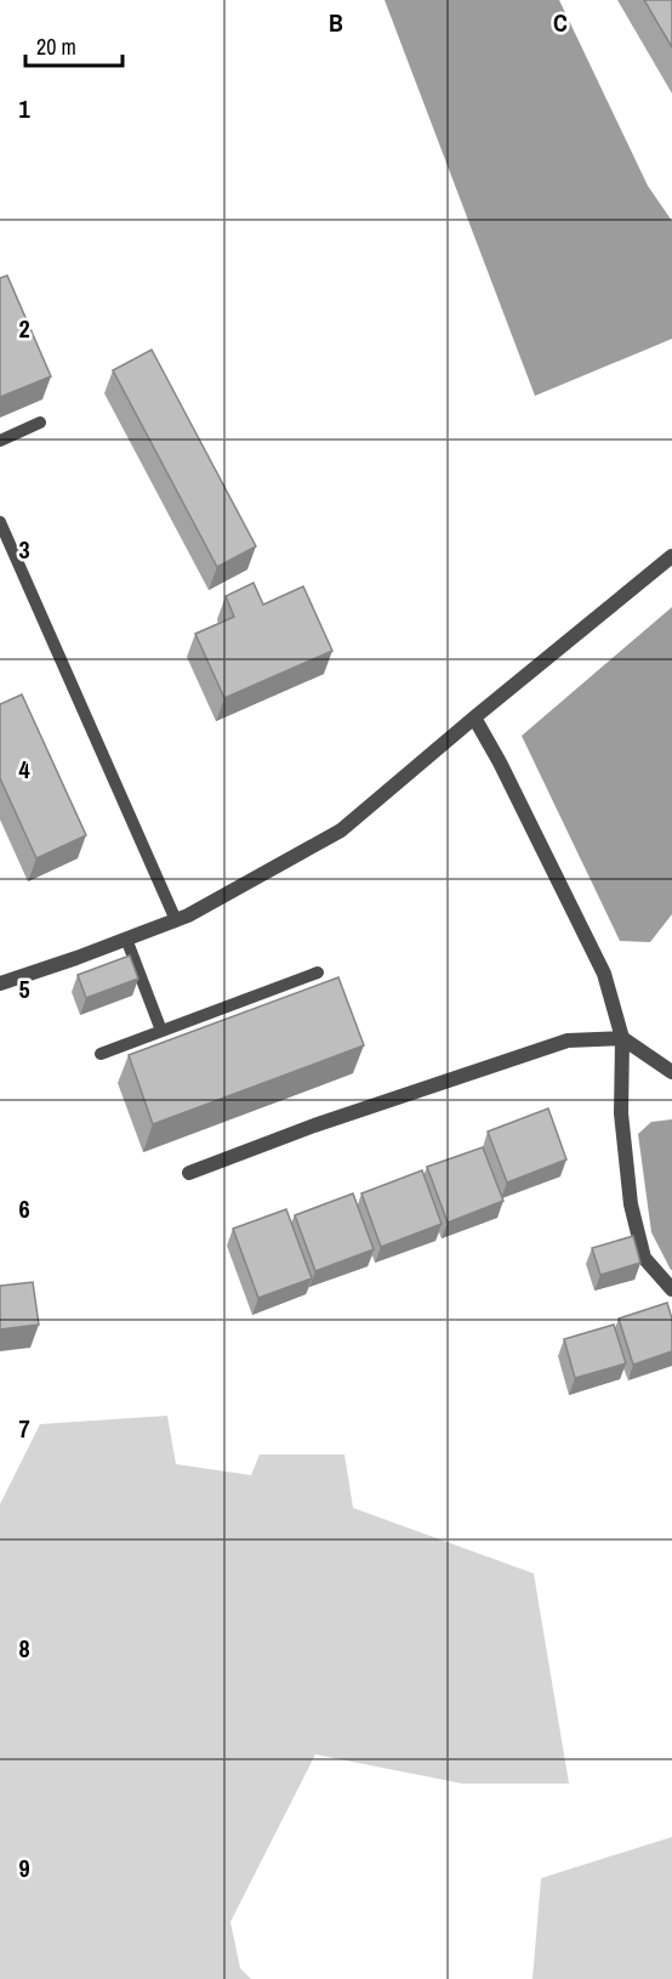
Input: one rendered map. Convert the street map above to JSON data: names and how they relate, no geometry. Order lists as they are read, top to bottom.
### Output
{
  "scale_bar": "20 m",
  "grid": {
    "columns": ["B", "C"],
    "rows": [
      "1",
      "2",
      "3",
      "4",
      "5",
      "6",
      "7",
      "8",
      "9"
    ]
  }
}
